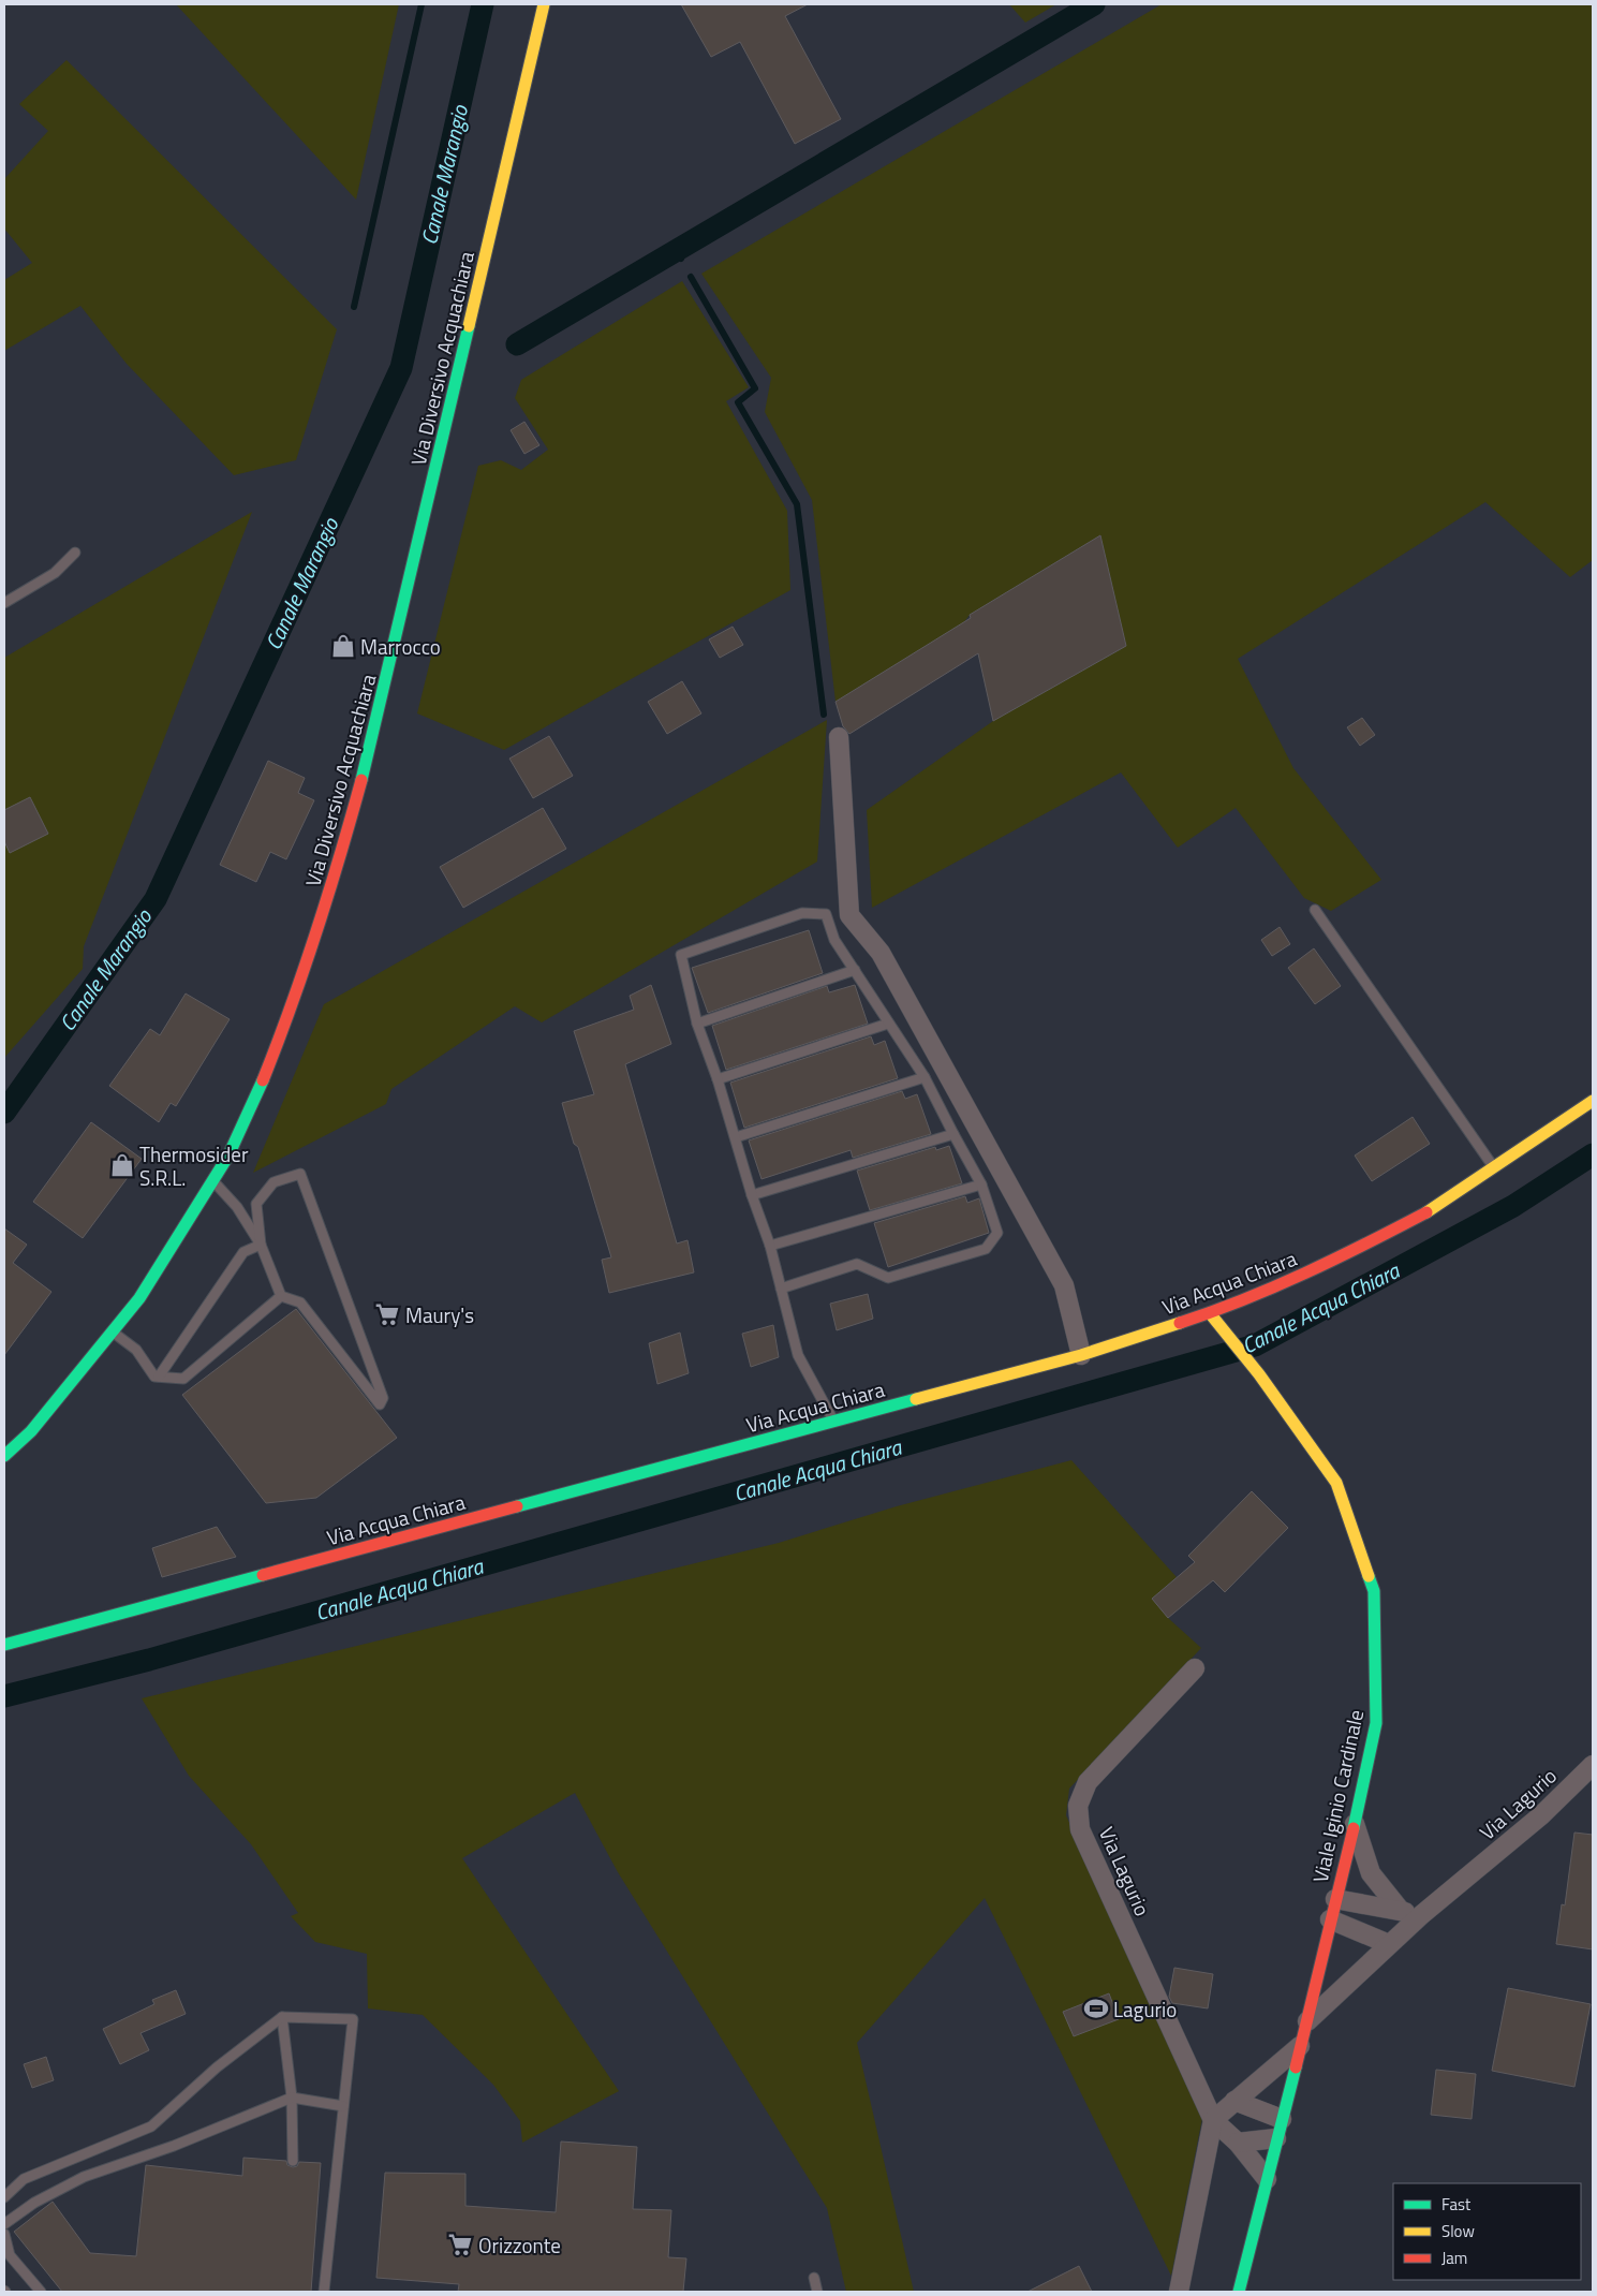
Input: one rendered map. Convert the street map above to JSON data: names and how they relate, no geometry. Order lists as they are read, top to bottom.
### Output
{
  "streets": {
    "street": [
      "Via Diversivo Acquachiara",
      "Via Acqua Chiara",
      "Viale Iginio Cardinale",
      "Via Lagurio"
    ]
  },
  "crossings": [
    ["Via Acqua Chiara", "Viale Iginio Cardinale"],
    ["Viale Iginio Cardinale", "Via Lagurio"]
  ],
  "water": ["Canale Marangio", "Canale Acqua Chiara"],
  "places": {
    "shop": ["Marrocco", "Thermosider S.R.L."],
    "supermarket": ["Maury's", "Orizzonte"],
    "sports": ["Lagurio"]
  },
  "legend": ["Fast", "Slow", "Jam"]
}
